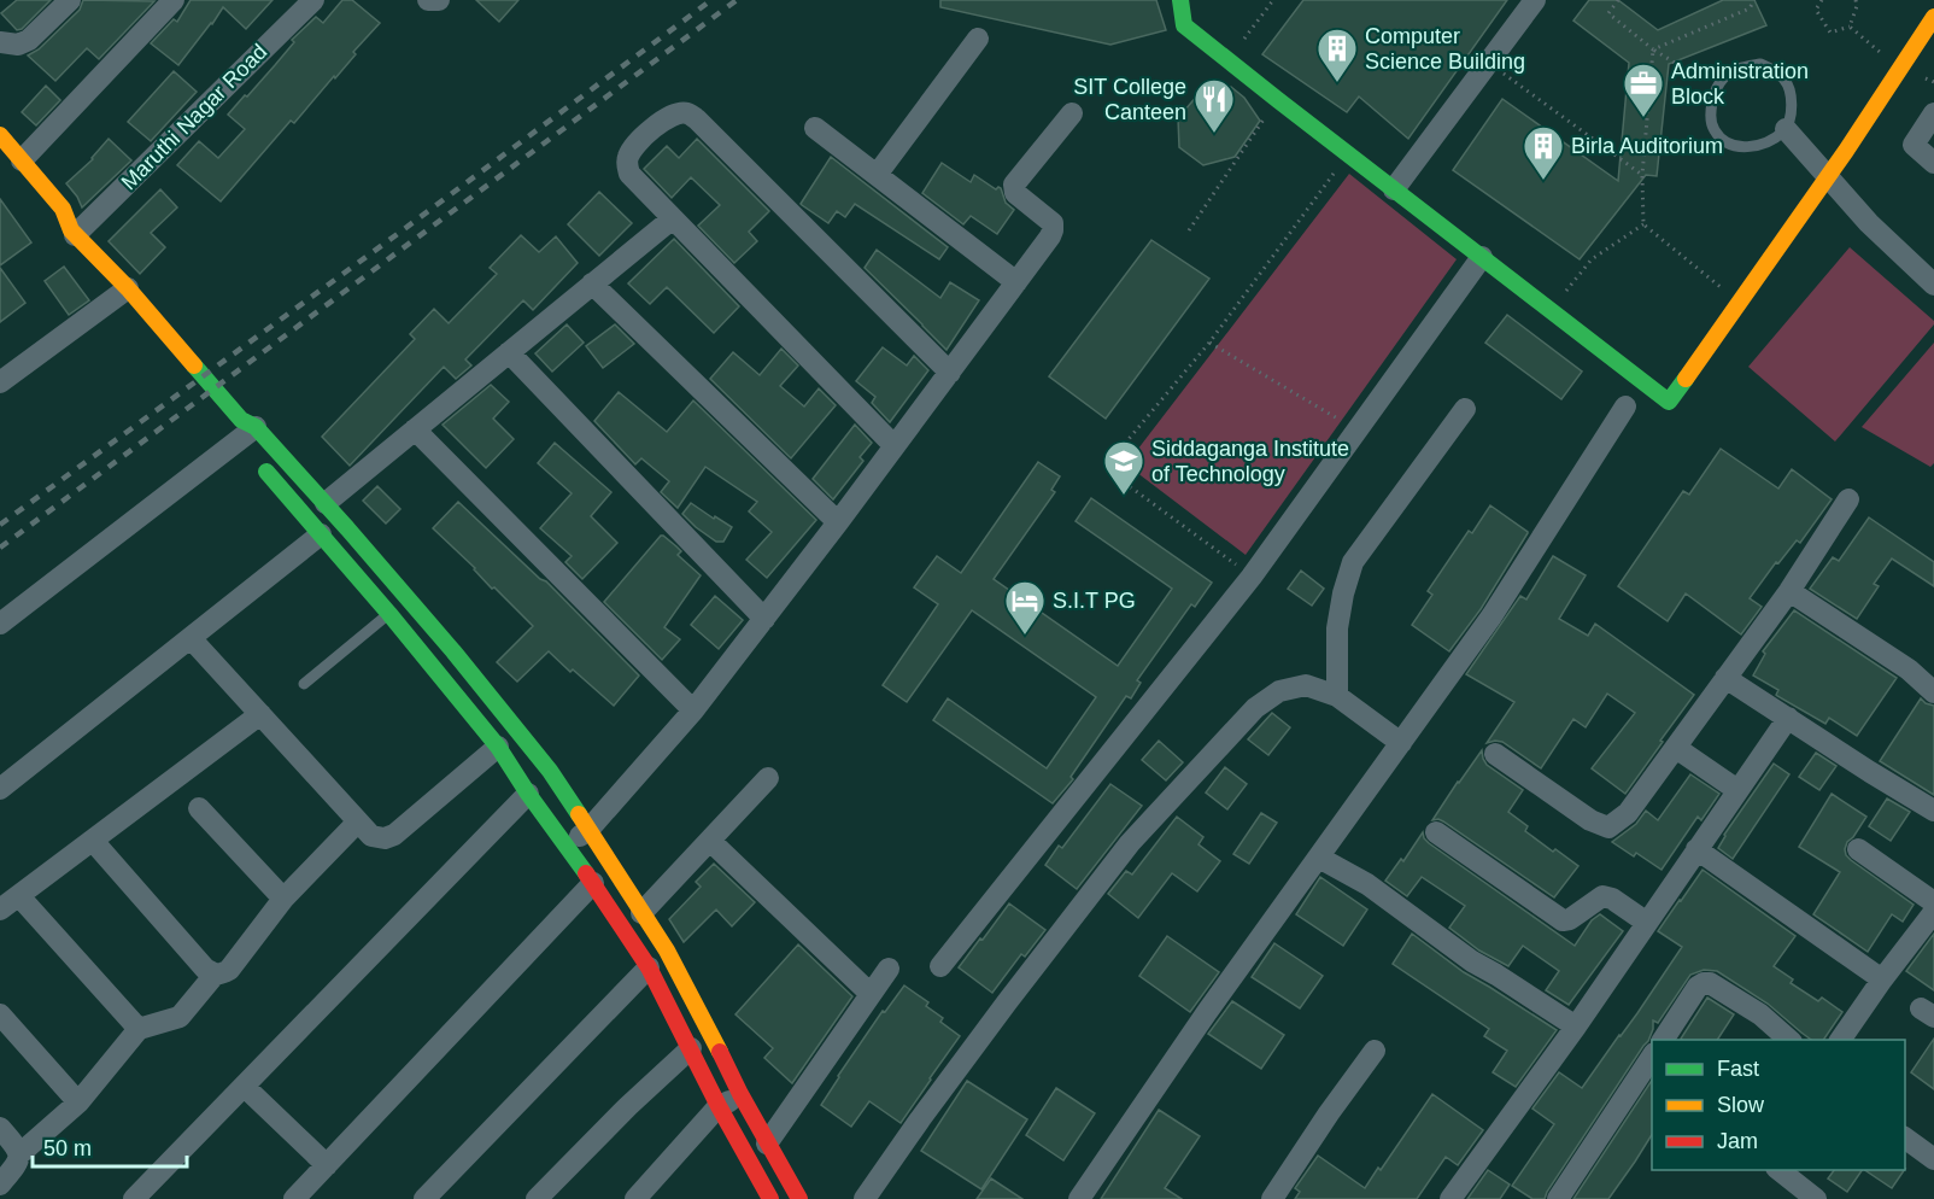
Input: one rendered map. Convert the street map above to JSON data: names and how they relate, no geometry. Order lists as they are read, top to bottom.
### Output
{
  "streets": {
    "street": ["Maruthi Nagar Road"]
  },
  "places": {
    "building": ["Computer Science Building", "Birla Auditorium"],
    "office": ["Administration Block"],
    "restaurant": ["SIT College Canteen"],
    "school or university": ["Siddaganga Institute of Technology"],
    "hotel": ["S.I.T PG"]
  },
  "legend": ["Fast", "Slow", "Jam"],
  "scale_bar": "50 m"
}
